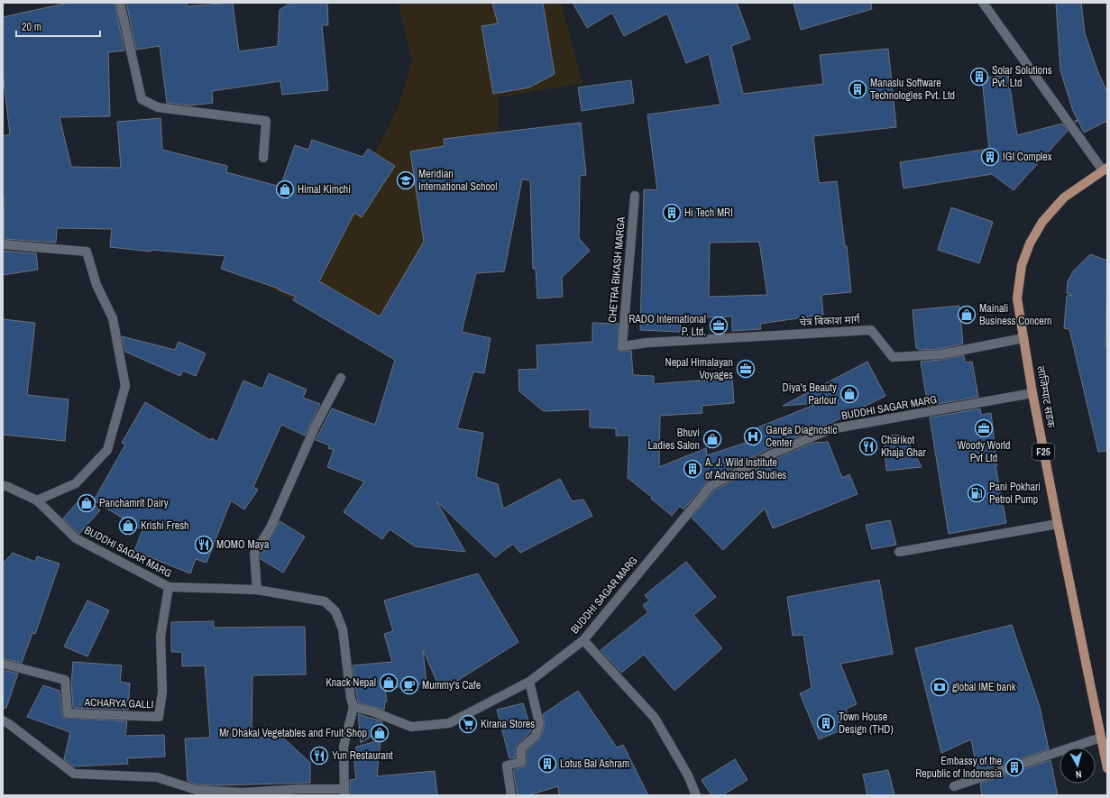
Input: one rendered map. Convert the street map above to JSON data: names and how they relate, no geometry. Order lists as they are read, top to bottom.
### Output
{
  "streets": {
    "main road": ["लाजिम्पाट सडक", "F25"],
    "street": [
      "CHETRA BIKASH MARGA",
      "चेत्र बिकाश मार्ग",
      "BUDDHI SAGAR MARG",
      "ACHARYA GALLI"
    ]
  },
  "crossings": [
    ["CHETRA BIKASH MARGA", "चेत्र बिकाश मार्ग"],
    ["चेत्र बिकाश मार्ग", "लाजिम्पाट सडक"],
    ["लाजिम्पाट सडक", "BUDDHI SAGAR MARG"],
    ["BUDDHI SAGAR MARG", "ACHARYA GALLI"]
  ],
  "places": {
    "building": [
      "Solar Solutions Pvt. Ltd",
      "Manaslu Software Technologies Pvt. Ltd",
      "IGI Complex",
      "Hi Tech MRI",
      "A. J. Wild Institute of Advanced Studies",
      "Town House Design (THD)",
      "Lotus Bal Ashram",
      "Embassy of the Republic of Indonesia"
    ],
    "school or university": ["Meridian International School"],
    "shop": [
      "Himal Kimchi",
      "Mainali Business Concern",
      "Diya's Beauty Parlour",
      "Bhuvi Ladies Salon",
      "Panchamrit Dairy",
      "Krishi Fresh",
      "Knack Nepal",
      "Mr Dhakal Vegetables and Fruit Shop"
    ],
    "office": ["RADO International P. Ltd.", "Nepal Himalayan Voyages", "Woody World Pvt Ltd"],
    "hospital": ["Ganga Diagnostic Center"],
    "restaurant": ["Charikot Khaja Ghar", "MOMO Maya", "Yun Restaurant"],
    "fuel station": ["Pani Pokhari Petrol Pump"],
    "cafe": ["Mummy's Cafe"],
    "bank": ["global IME bank"],
    "supermarket": ["Kirana Stores"]
  },
  "scale_bar": "20 m",
  "north": "bottom"
}
